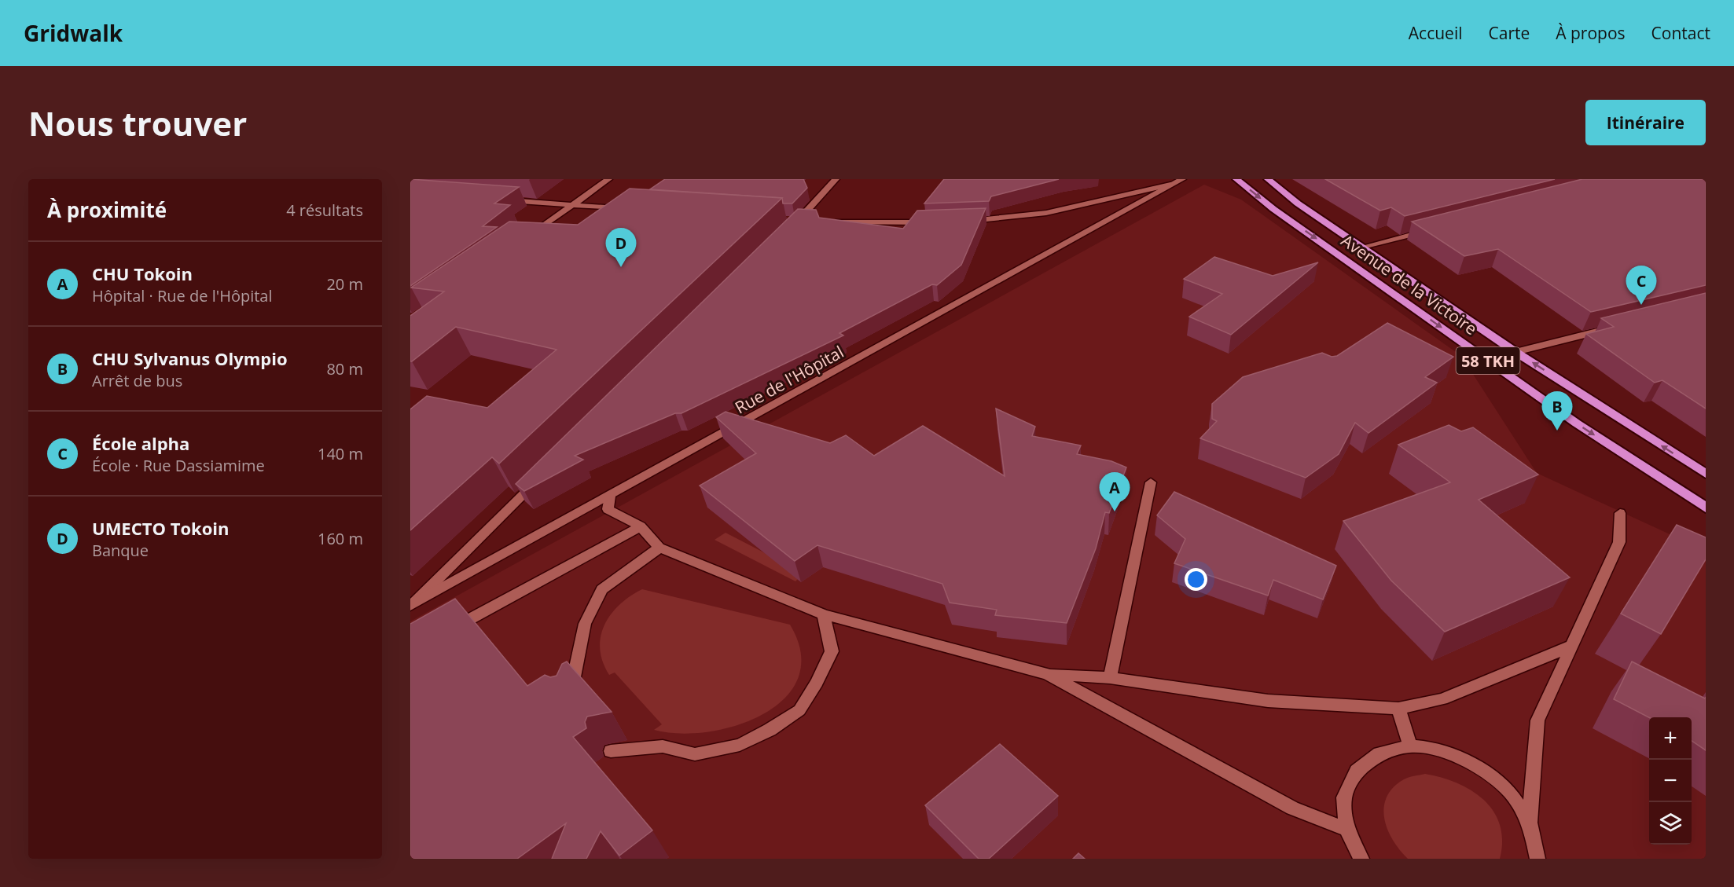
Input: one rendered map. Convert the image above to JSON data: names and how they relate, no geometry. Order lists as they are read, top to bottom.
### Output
{
  "streets": {
    "highway": ["Avenue de la Victoire", "58 TKH"],
    "street": ["Rue de l'Hôpital"]
  },
  "page": {
    "header": "Gridwalk",
    "nav": [
      "Accueil",
      "Carte",
      "À propos",
      "Contact"
    ],
    "buttons": "Itinéraire",
    "title": "Nous trouver",
    "heading": ["À proximité", "4 résultats"],
    "pins": [
      "D",
      "C",
      "B",
      "A"
    ],
    "list": [
      {
        "mark": "A",
        "name": "CHU Tokoin",
        "note": "Hôpital · Rue de l'Hôpital",
        "value": "20 m"
      },
      {
        "mark": "B",
        "name": "CHU Sylvanus Olympio",
        "note": "Arrêt de bus",
        "value": "80 m"
      },
      {
        "mark": "C",
        "name": "École alpha",
        "note": "École · Rue Dassiamime",
        "value": "140 m"
      },
      {
        "mark": "D",
        "name": "UMECTO Tokoin",
        "note": "Banque",
        "value": "160 m"
      }
    ],
    "map_buttons": ["+", "−"]
  }
}
